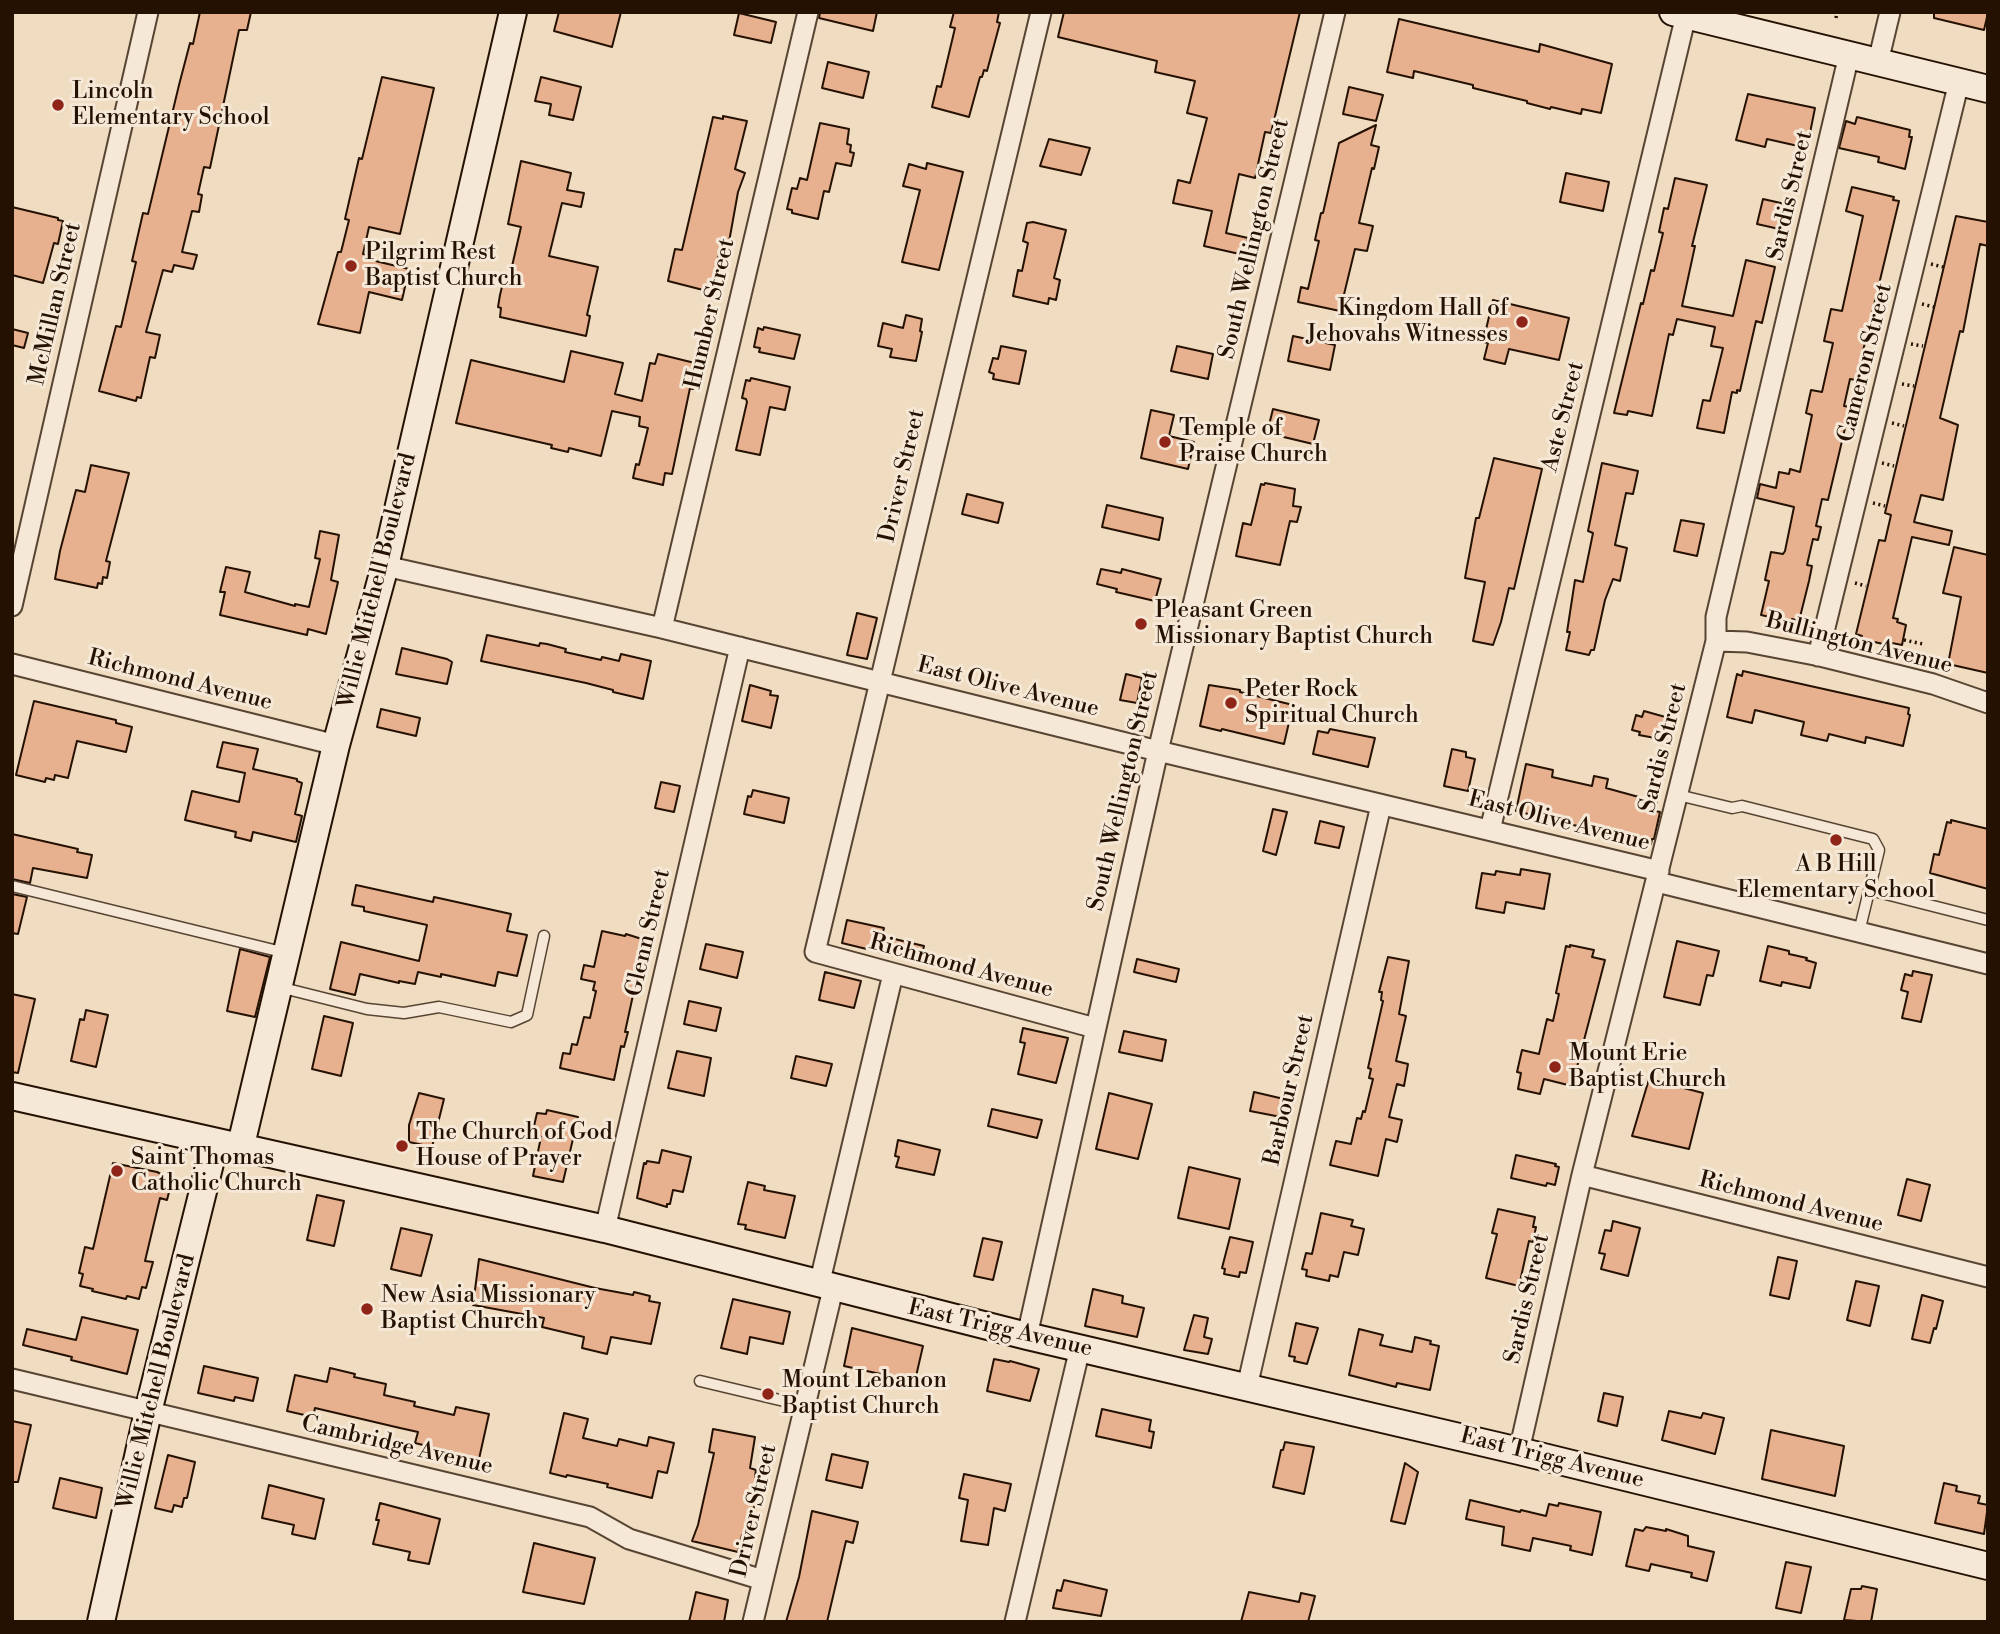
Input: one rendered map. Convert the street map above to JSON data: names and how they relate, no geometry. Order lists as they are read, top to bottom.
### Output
{
  "streets": {
    "street": [
      "Sardis Street",
      "South Wellington Street",
      "McMillan Street",
      "Humber Street",
      "Cameron Street",
      "Aste Street",
      "Driver Street",
      "Willie Mitchell Boulevard",
      "Bullington Avenue",
      "Richmond Avenue",
      "East Olive Avenue",
      "Glenn Street",
      "Barbour Street",
      "East Trigg Avenue",
      "Cambridge Avenue"
    ]
  },
  "crossings": [
    ["Sardis Street", "Bullington Avenue"],
    ["Sardis Street", "Richmond Avenue"],
    ["Sardis Street", "East Olive Avenue"],
    ["Sardis Street", "East Trigg Avenue"],
    ["South Wellington Street", "Richmond Avenue"],
    ["South Wellington Street", "East Olive Avenue"],
    ["South Wellington Street", "East Trigg Avenue"],
    ["Humber Street", "East Olive Avenue"],
    ["Cameron Street", "Bullington Avenue"],
    ["Aste Street", "East Olive Avenue"],
    ["Driver Street", "Richmond Avenue"],
    ["Driver Street", "East Olive Avenue"],
    ["Driver Street", "East Trigg Avenue"],
    ["Driver Street", "Cambridge Avenue"],
    ["Willie Mitchell Boulevard", "Richmond Avenue"],
    ["Willie Mitchell Boulevard", "East Olive Avenue"],
    ["Willie Mitchell Boulevard", "East Trigg Avenue"],
    ["Willie Mitchell Boulevard", "Cambridge Avenue"],
    ["East Olive Avenue", "Glenn Street"],
    ["East Olive Avenue", "Barbour Street"],
    ["Glenn Street", "East Trigg Avenue"],
    ["Barbour Street", "East Trigg Avenue"]
  ],
  "places": [
    "Lincoln Elementary School",
    "Pilgrim Rest Baptist Church",
    "Kingdom Hall of Jehovahs Witnesses",
    "Temple of Praise Church",
    "Pleasant Green Missionary Baptist Church",
    "Peter Rock Spiritual Church",
    "A B Hill Elementary School",
    "Mount Erie Baptist Church",
    "The Church of God House of Prayer",
    "Saint Thomas Catholic Church",
    "New Asia Missionary Baptist Church",
    "Mount Lebanon Baptist Church"
  ]
}
